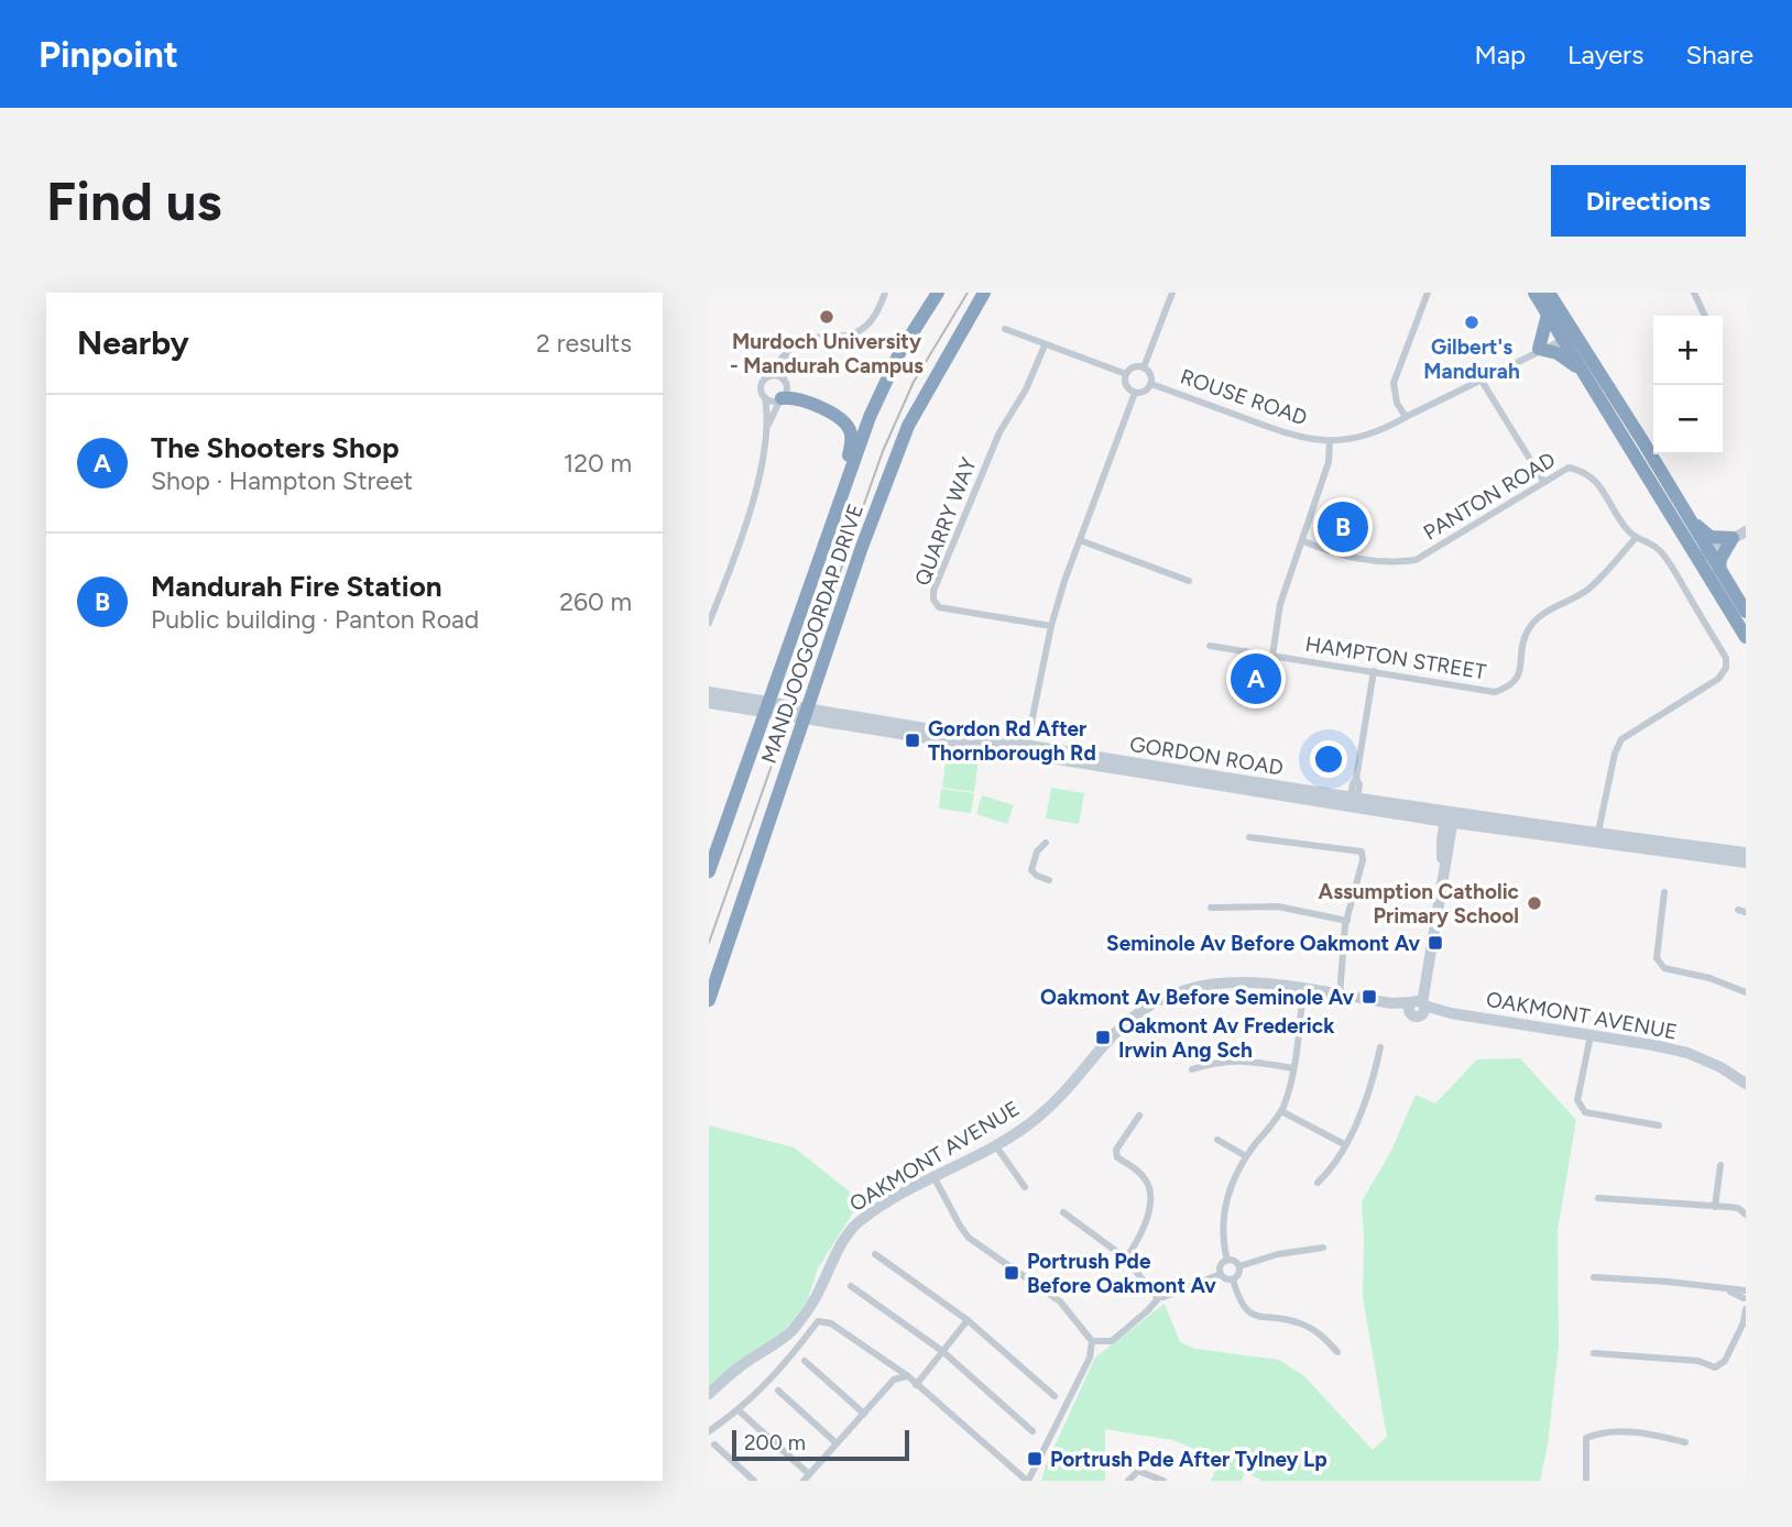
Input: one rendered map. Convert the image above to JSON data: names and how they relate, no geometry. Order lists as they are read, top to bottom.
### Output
{
  "streets": {
    "highway": ["MANDJOOGOORDAP DRIVE"],
    "street": [
      "ROUSE ROAD",
      "PANTON ROAD",
      "QUARRY WAY",
      "HAMPTON STREET",
      "GORDON ROAD",
      "OAKMONT AVENUE"
    ]
  },
  "crossings": [
    ["PANTON ROAD", "HAMPTON STREET"],
    ["PANTON ROAD", "GORDON ROAD"]
  ],
  "places": {
    "other": ["Murdoch University - Mandurah Campus", "Gilbert's Mandurah", "Assumption Catholic Primary School"],
    "transit": [
      "Gordon Rd After Thornborough Rd",
      "Seminole Av Before Oakmont Av",
      "Oakmont Av Before Seminole Av",
      "Oakmont Av Frederick Irwin Ang Sch",
      "Portrush Pde Before Oakmont Av",
      "Portrush Pde After Tylney Lp"
    ]
  },
  "scale_bar": "200 m",
  "page": {
    "header": "Pinpoint",
    "nav": ["Map", "Layers", "Share"],
    "buttons": "Directions",
    "title": "Find us",
    "heading": ["Nearby", "2 results"],
    "map_buttons": ["+", "−"],
    "list": [
      {
        "mark": "A",
        "name": "The Shooters Shop",
        "note": "Shop · Hampton Street",
        "value": "120 m"
      },
      {
        "mark": "B",
        "name": "Mandurah Fire Station",
        "note": "Public building · Panton Road",
        "value": "260 m"
      }
    ],
    "pins": ["B", "A"],
    "scale": "200 m"
  }
}
